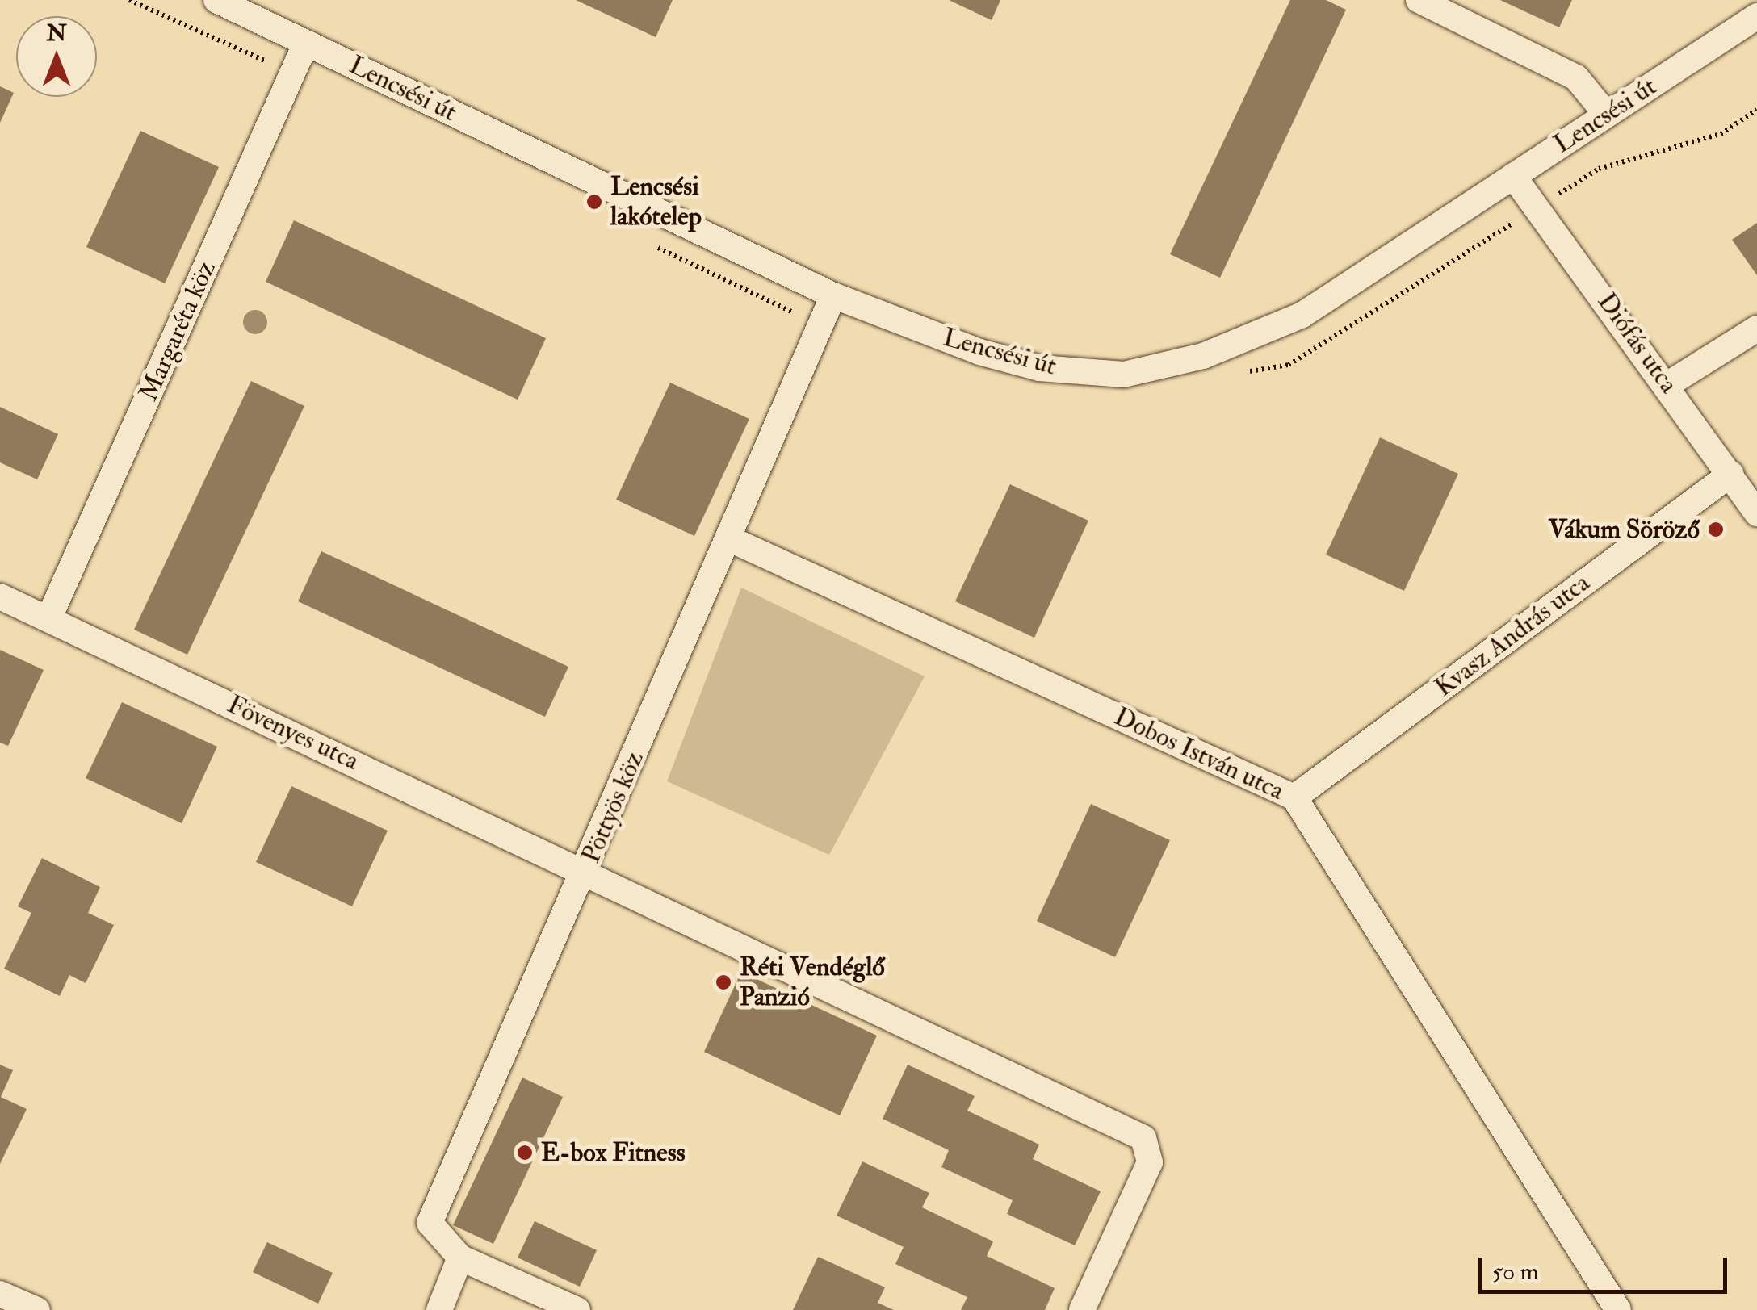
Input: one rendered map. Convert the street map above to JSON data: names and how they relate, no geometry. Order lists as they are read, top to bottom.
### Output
{
  "streets": {
    "street": [
      "Lencsési út",
      "Margaréta köz",
      "Diófás utca",
      "Kvasz András utca",
      "Fövenyes utca",
      "Dobos István utca",
      "Pöttyös köz"
    ]
  },
  "crossings": [
    ["Lencsési út", "Margaréta köz"],
    ["Lencsési út", "Diófás utca"],
    ["Lencsési út", "Pöttyös köz"],
    ["Margaréta köz", "Fövenyes utca"],
    ["Diófás utca", "Kvasz András utca"],
    ["Kvasz András utca", "Dobos István utca"],
    ["Fövenyes utca", "Pöttyös köz"],
    ["Dobos István utca", "Pöttyös köz"]
  ],
  "places": [
    "Lencsési lakótelep",
    "Vákum Söröző",
    "Réti Vendéglő Panzió",
    "E-box Fitness"
  ],
  "scale_bar": "50 m",
  "north": "top"
}
